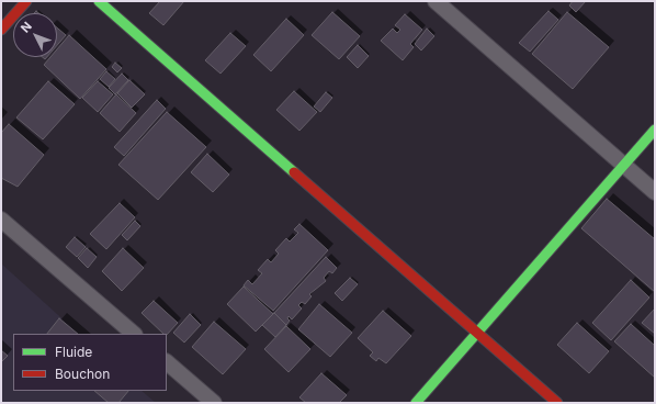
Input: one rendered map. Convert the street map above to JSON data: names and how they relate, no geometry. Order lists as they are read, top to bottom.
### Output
{
  "legend": ["Fluide", "Bouchon"],
  "north": "top left"
}
